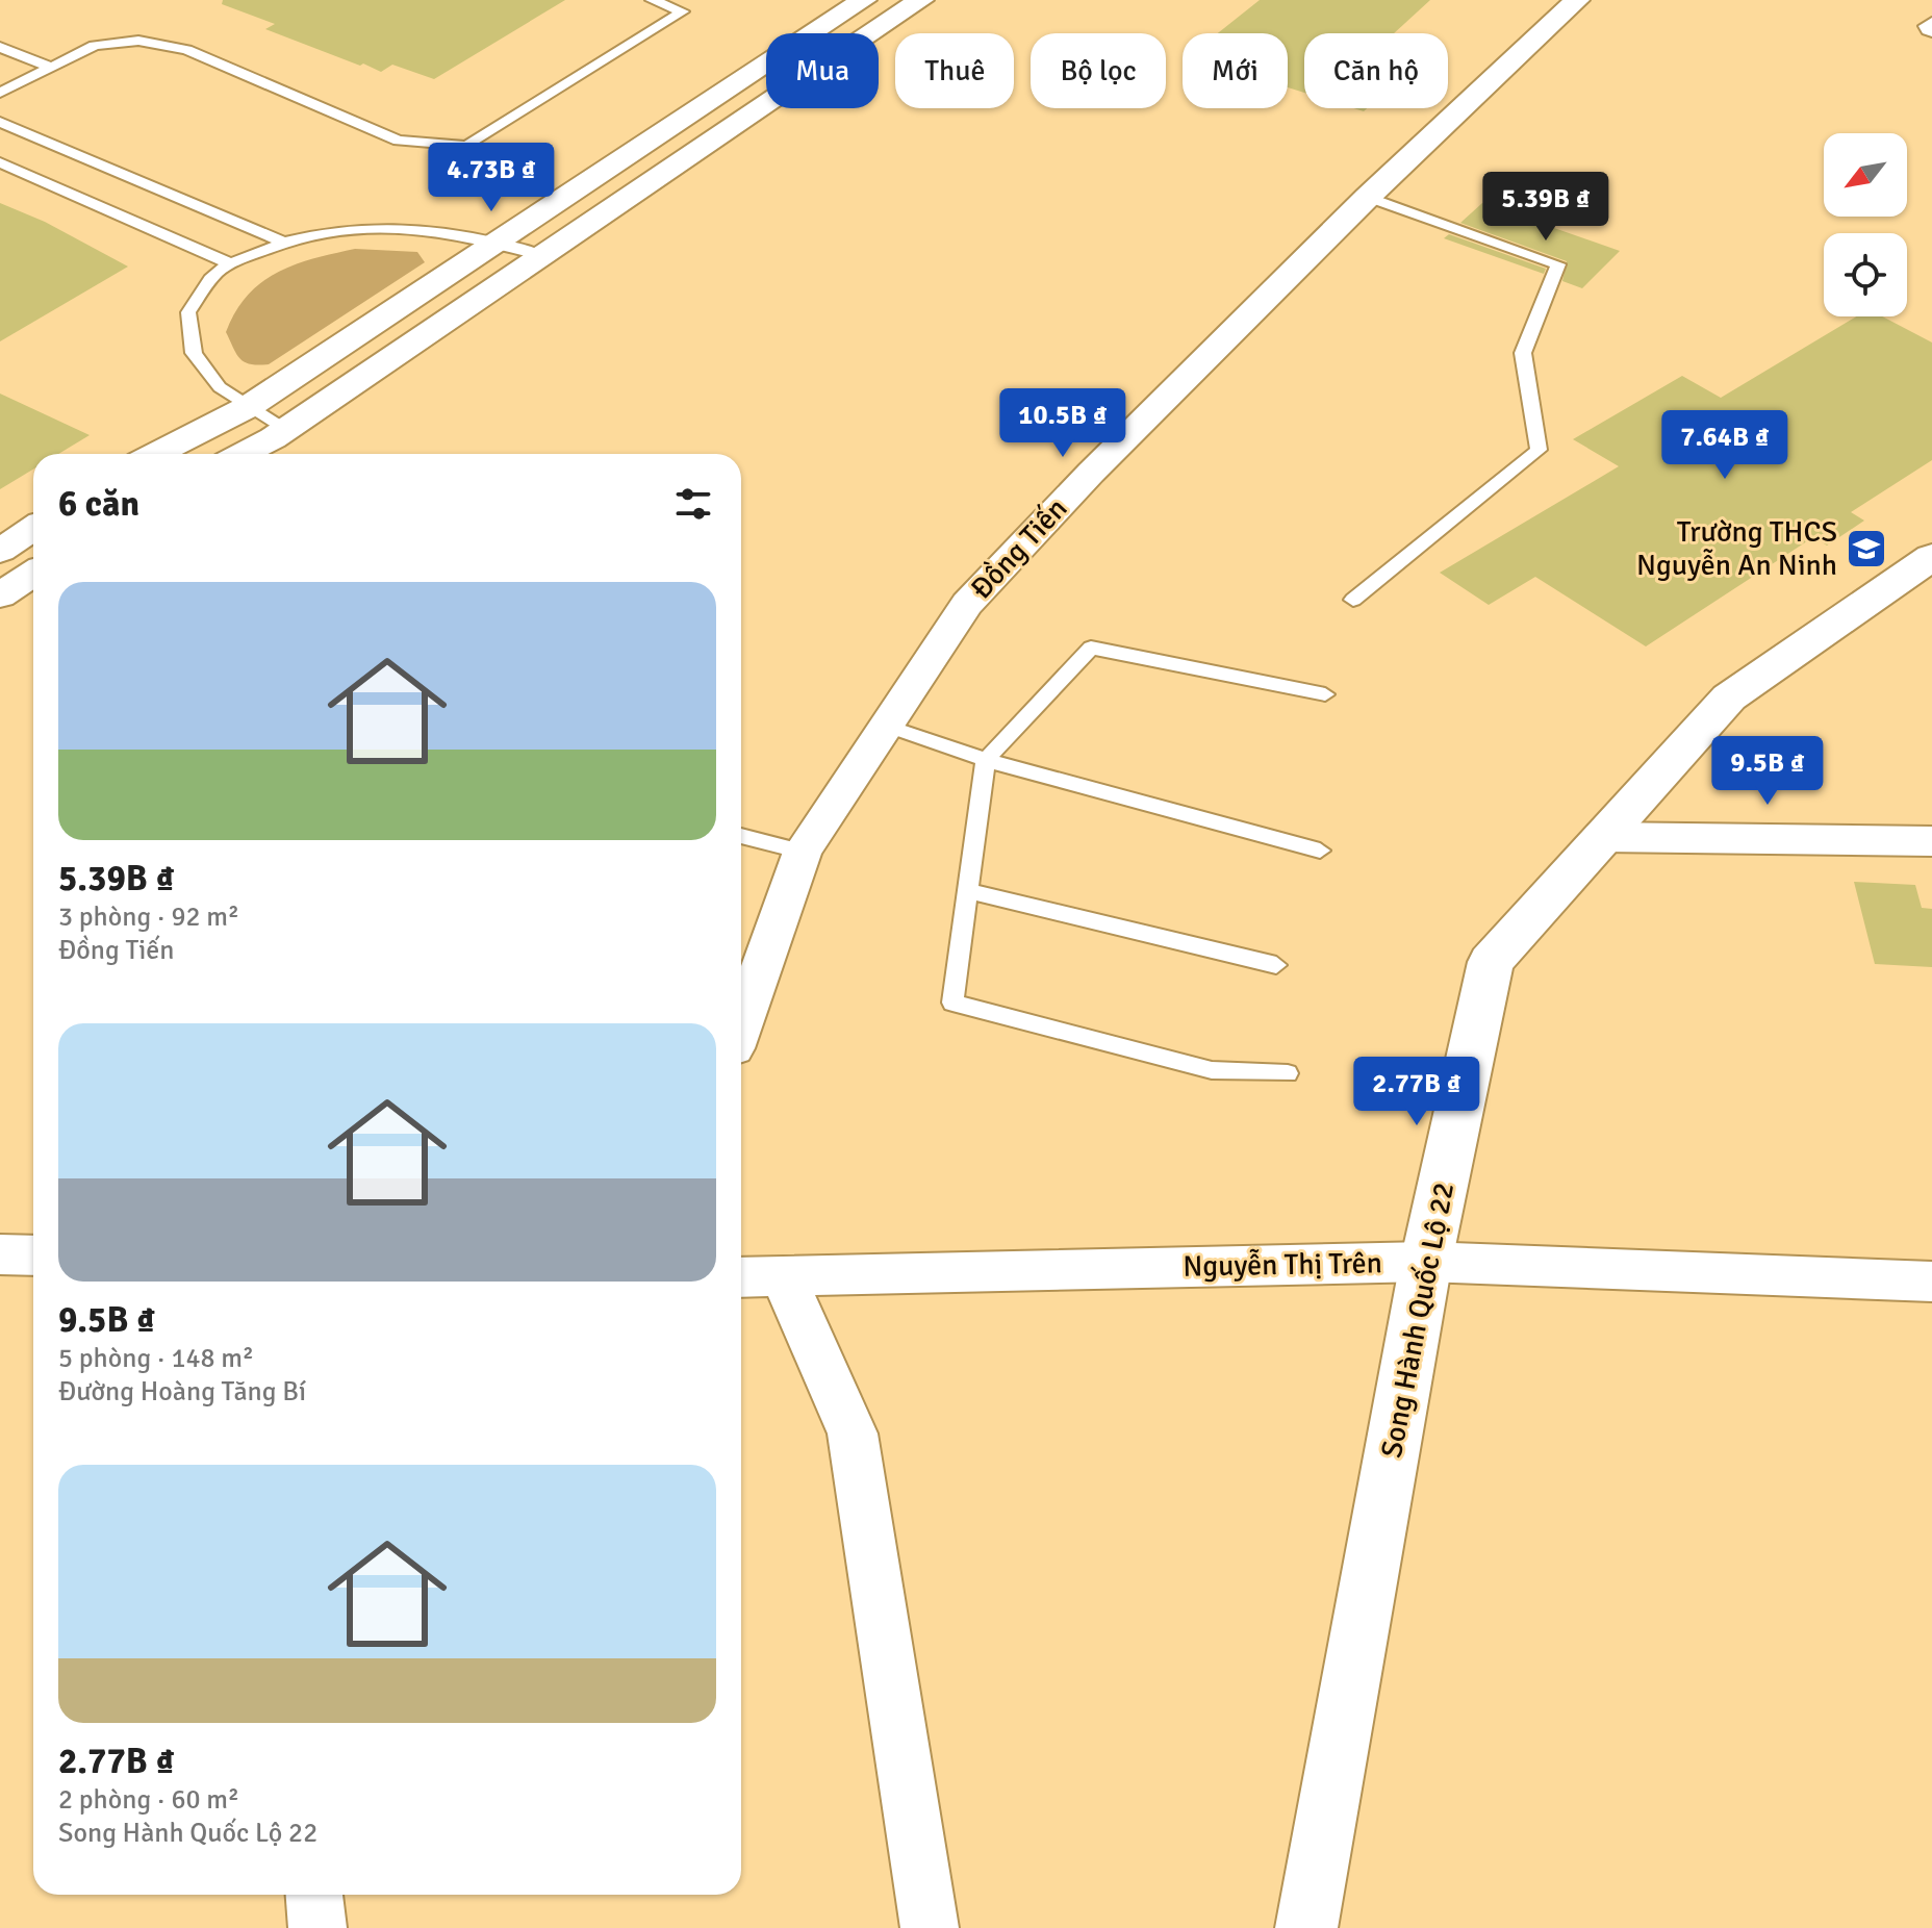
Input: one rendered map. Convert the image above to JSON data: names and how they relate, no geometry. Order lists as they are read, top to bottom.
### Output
{
  "streets": {
    "street": ["Đồng Tiến", "Nguyễn Thị Trên", "Song Hành Quốc Lộ 22"]
  },
  "crossings": [
    ["Nguyễn Thị Trên", "Song Hành Quốc Lộ 22"]
  ],
  "places": {
    "school or university": ["Trường THCS Nguyễn An Ninh"]
  },
  "north": "bottom left",
  "page": {
    "chip": [
      "Mua",
      "Thuê",
      "Bộ lọc",
      "Mới",
      "Căn hộ"
    ],
    "price": [
      "4.73B ₫",
      "5.39B ₫",
      "10.5B ₫",
      "7.64B ₫",
      "9.5B ₫",
      "2.77B ₫"
    ],
    "heading": "6 căn",
    "list": [
      {
        "name": "5.39B ₫",
        "note": "3 phòng · 92 m² · Đồng Tiến"
      },
      {
        "name": "9.5B ₫",
        "note": "5 phòng · 148 m² · Đường Hoàng Tăng Bí"
      },
      {
        "name": "2.77B ₫",
        "note": "2 phòng · 60 m² · Song Hành Quốc Lộ 22"
      }
    ]
  }
}
